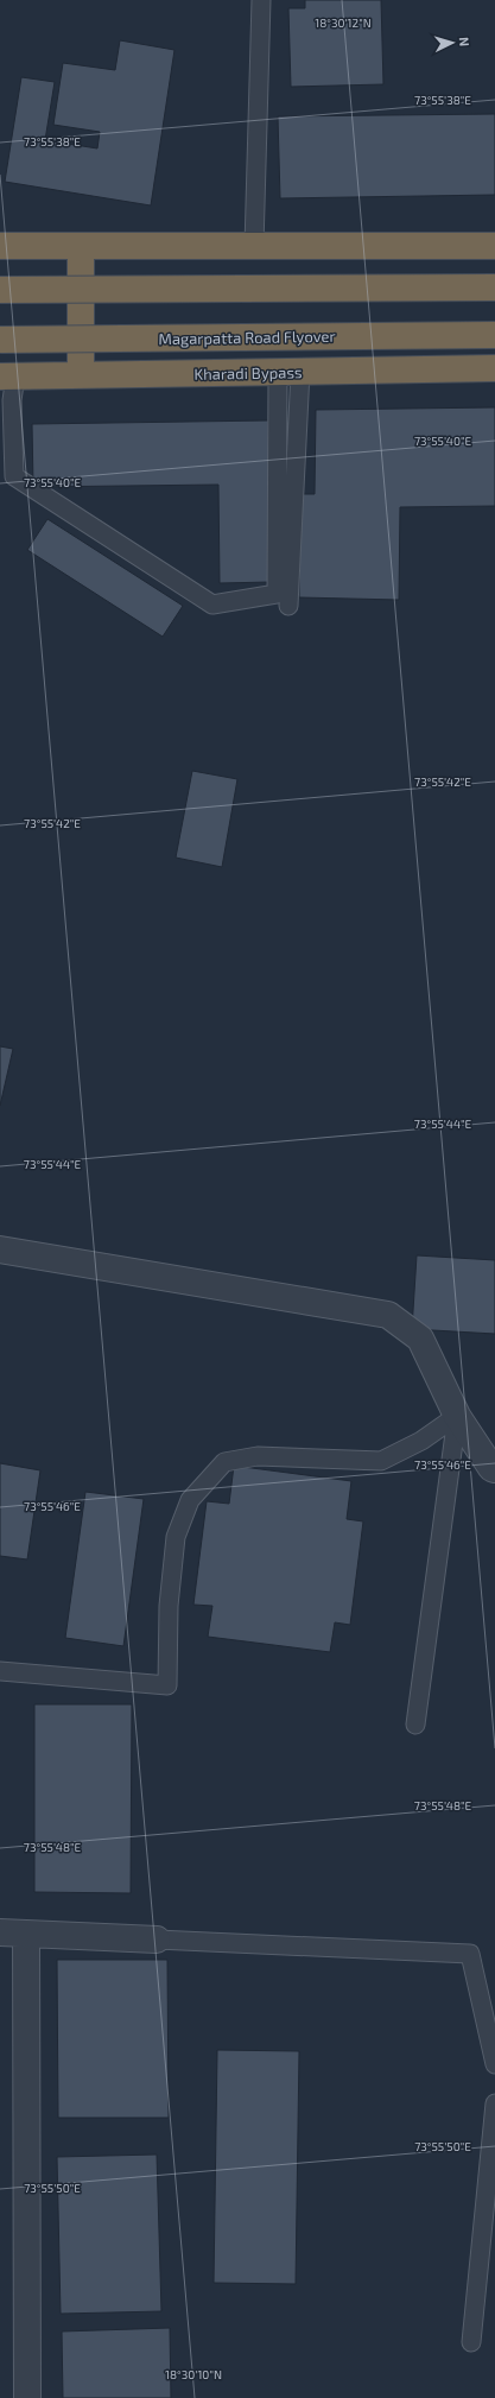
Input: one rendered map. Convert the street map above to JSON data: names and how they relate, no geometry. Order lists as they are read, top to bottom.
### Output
{
  "streets": {
    "highway": ["Magarpatta Road Flyover", "Kharadi Bypass"]
  },
  "north": "right",
  "coordinates": [
    "18°30'12\"N",
    "73°55'38\"E",
    "73°55'40\"E",
    "73°55'42\"E",
    "73°55'44\"E",
    "73°55'46\"E",
    "73°55'48\"E",
    "73°55'50\"E",
    "18°30'10\"N"
  ]
}
